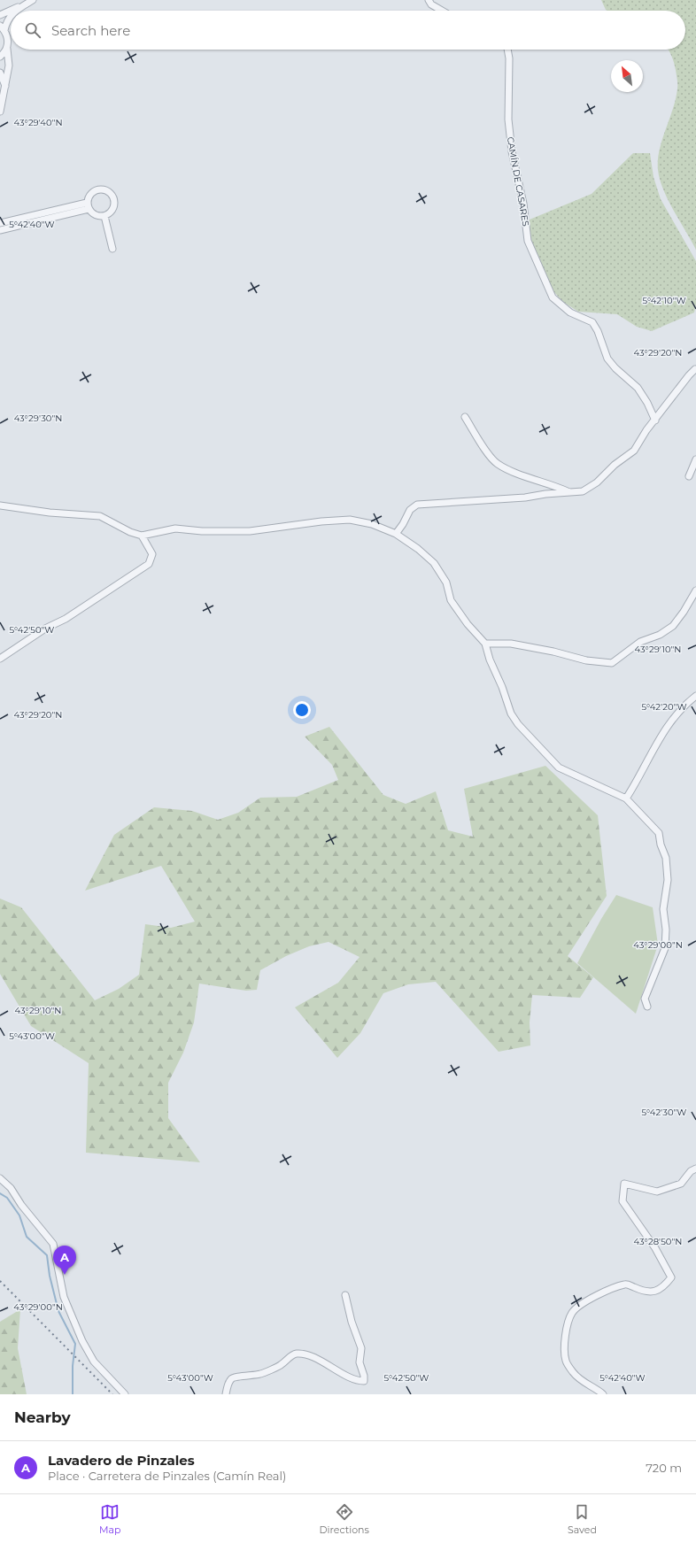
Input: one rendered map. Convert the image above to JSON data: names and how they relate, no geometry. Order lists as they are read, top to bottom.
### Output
{
  "streets": {
    "street": ["CAMÍN DE CASARES"]
  },
  "north": "top left",
  "page": {
    "search": "Search here",
    "pins": "A",
    "heading": "Nearby",
    "list": [
      {
        "mark": "A",
        "name": "Lavadero de Pinzales",
        "note": "Place · Carretera de Pinzales (Camín Real)",
        "value": "720 m"
      }
    ],
    "nav": ["Map", "Directions", "Saved"]
  },
  "coordinates": [
    "43°29'40\"N",
    "5°42'40\"W",
    "5°42'10\"W",
    "43°29'20\"N",
    "43°29'30\"N",
    "5°42'50\"W",
    "43°29'10\"N",
    "5°42'20\"W",
    "43°29'00\"N",
    "5°43'00\"W",
    "5°42'30\"W",
    "43°28'50\"N"
  ]
}
